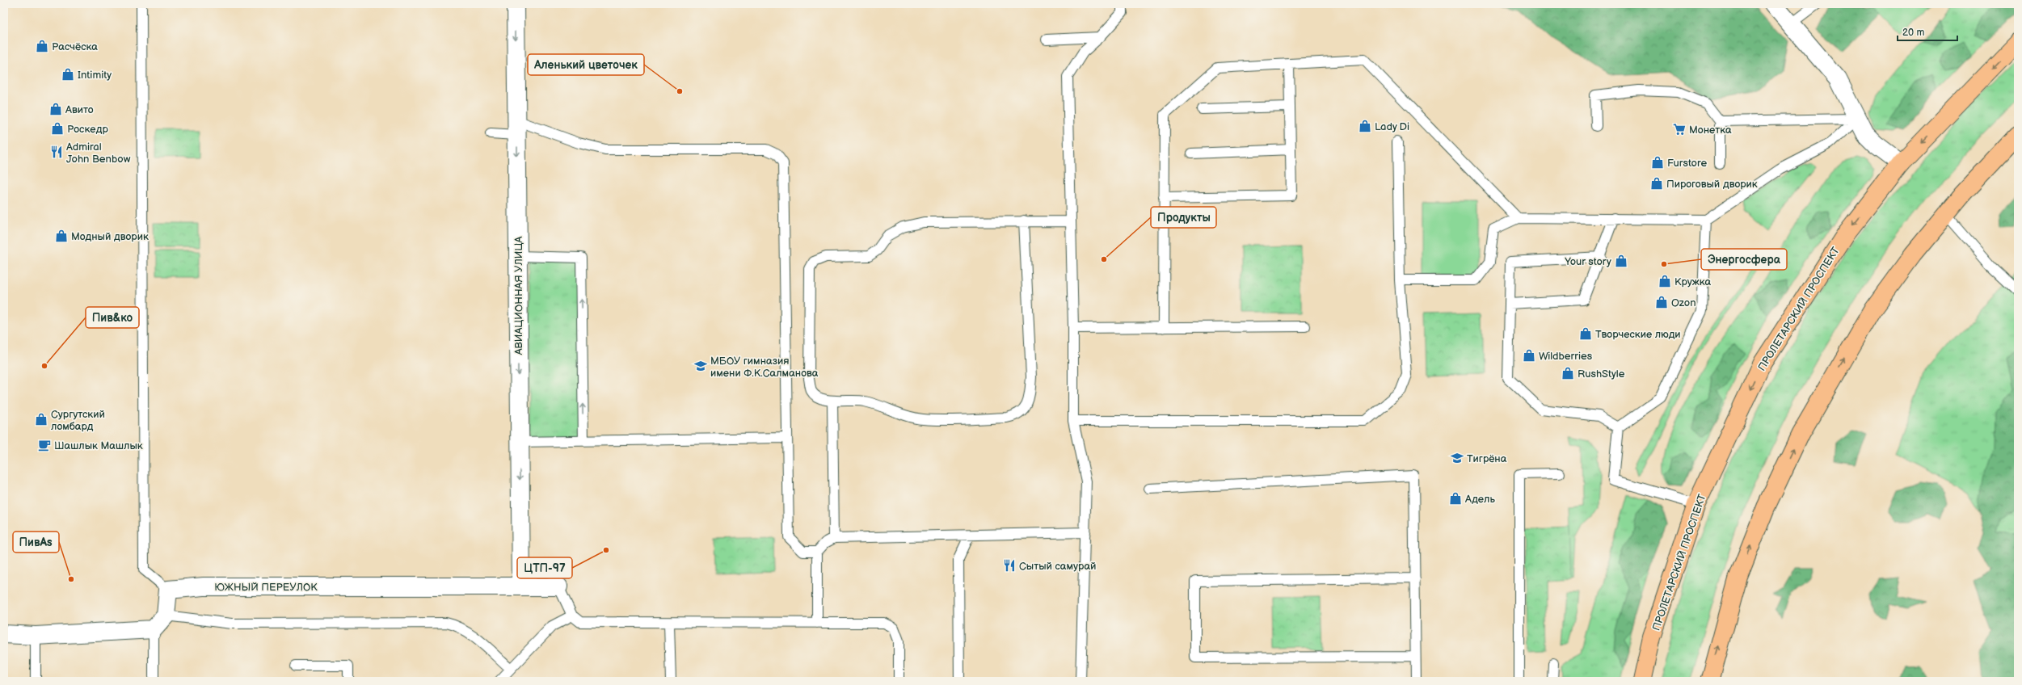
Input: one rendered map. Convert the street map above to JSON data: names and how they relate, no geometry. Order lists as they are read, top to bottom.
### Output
{
  "streets": {
    "main road": ["ПРОЛЕТАРСКИЙ ПРОСПЕКТ"],
    "street": ["АВИАЦИОННАЯ УЛИЦА", "ЮЖНЫЙ ПЕРЕУЛОК"]
  },
  "crossings": [
    ["АВИАЦИОННАЯ УЛИЦА", "ЮЖНЫЙ ПЕРЕУЛОК"]
  ],
  "one_way": ["АВИАЦИОННАЯ УЛИЦА"],
  "places": {
    "shop": [
      "Расчёска",
      "Intimity",
      "Авито",
      "Lady Di",
      "Роскедр",
      "Furstore",
      "Пироговый дворик",
      "Модный дворик",
      "Your story",
      "Кружка",
      "Ozon",
      "Творческие люди",
      "Wildberries",
      "RushStyle",
      "Сургутский ломбард",
      "Адель"
    ],
    "other": [
      "Аленький цветочек",
      "Продукты",
      "Энергосфера",
      "Пив&ко",
      "ЦТП-97",
      "ПивAs"
    ],
    "supermarket": ["Монетка"],
    "restaurant": ["Admiral John Benbow", "Сытый самурай"],
    "school or university": ["МБОУ гимназия имени Ф.К.Салманова", "Тигрёна"],
    "cafe": ["Шашлык Машлык"]
  },
  "scale_bar": "20 m"
}
